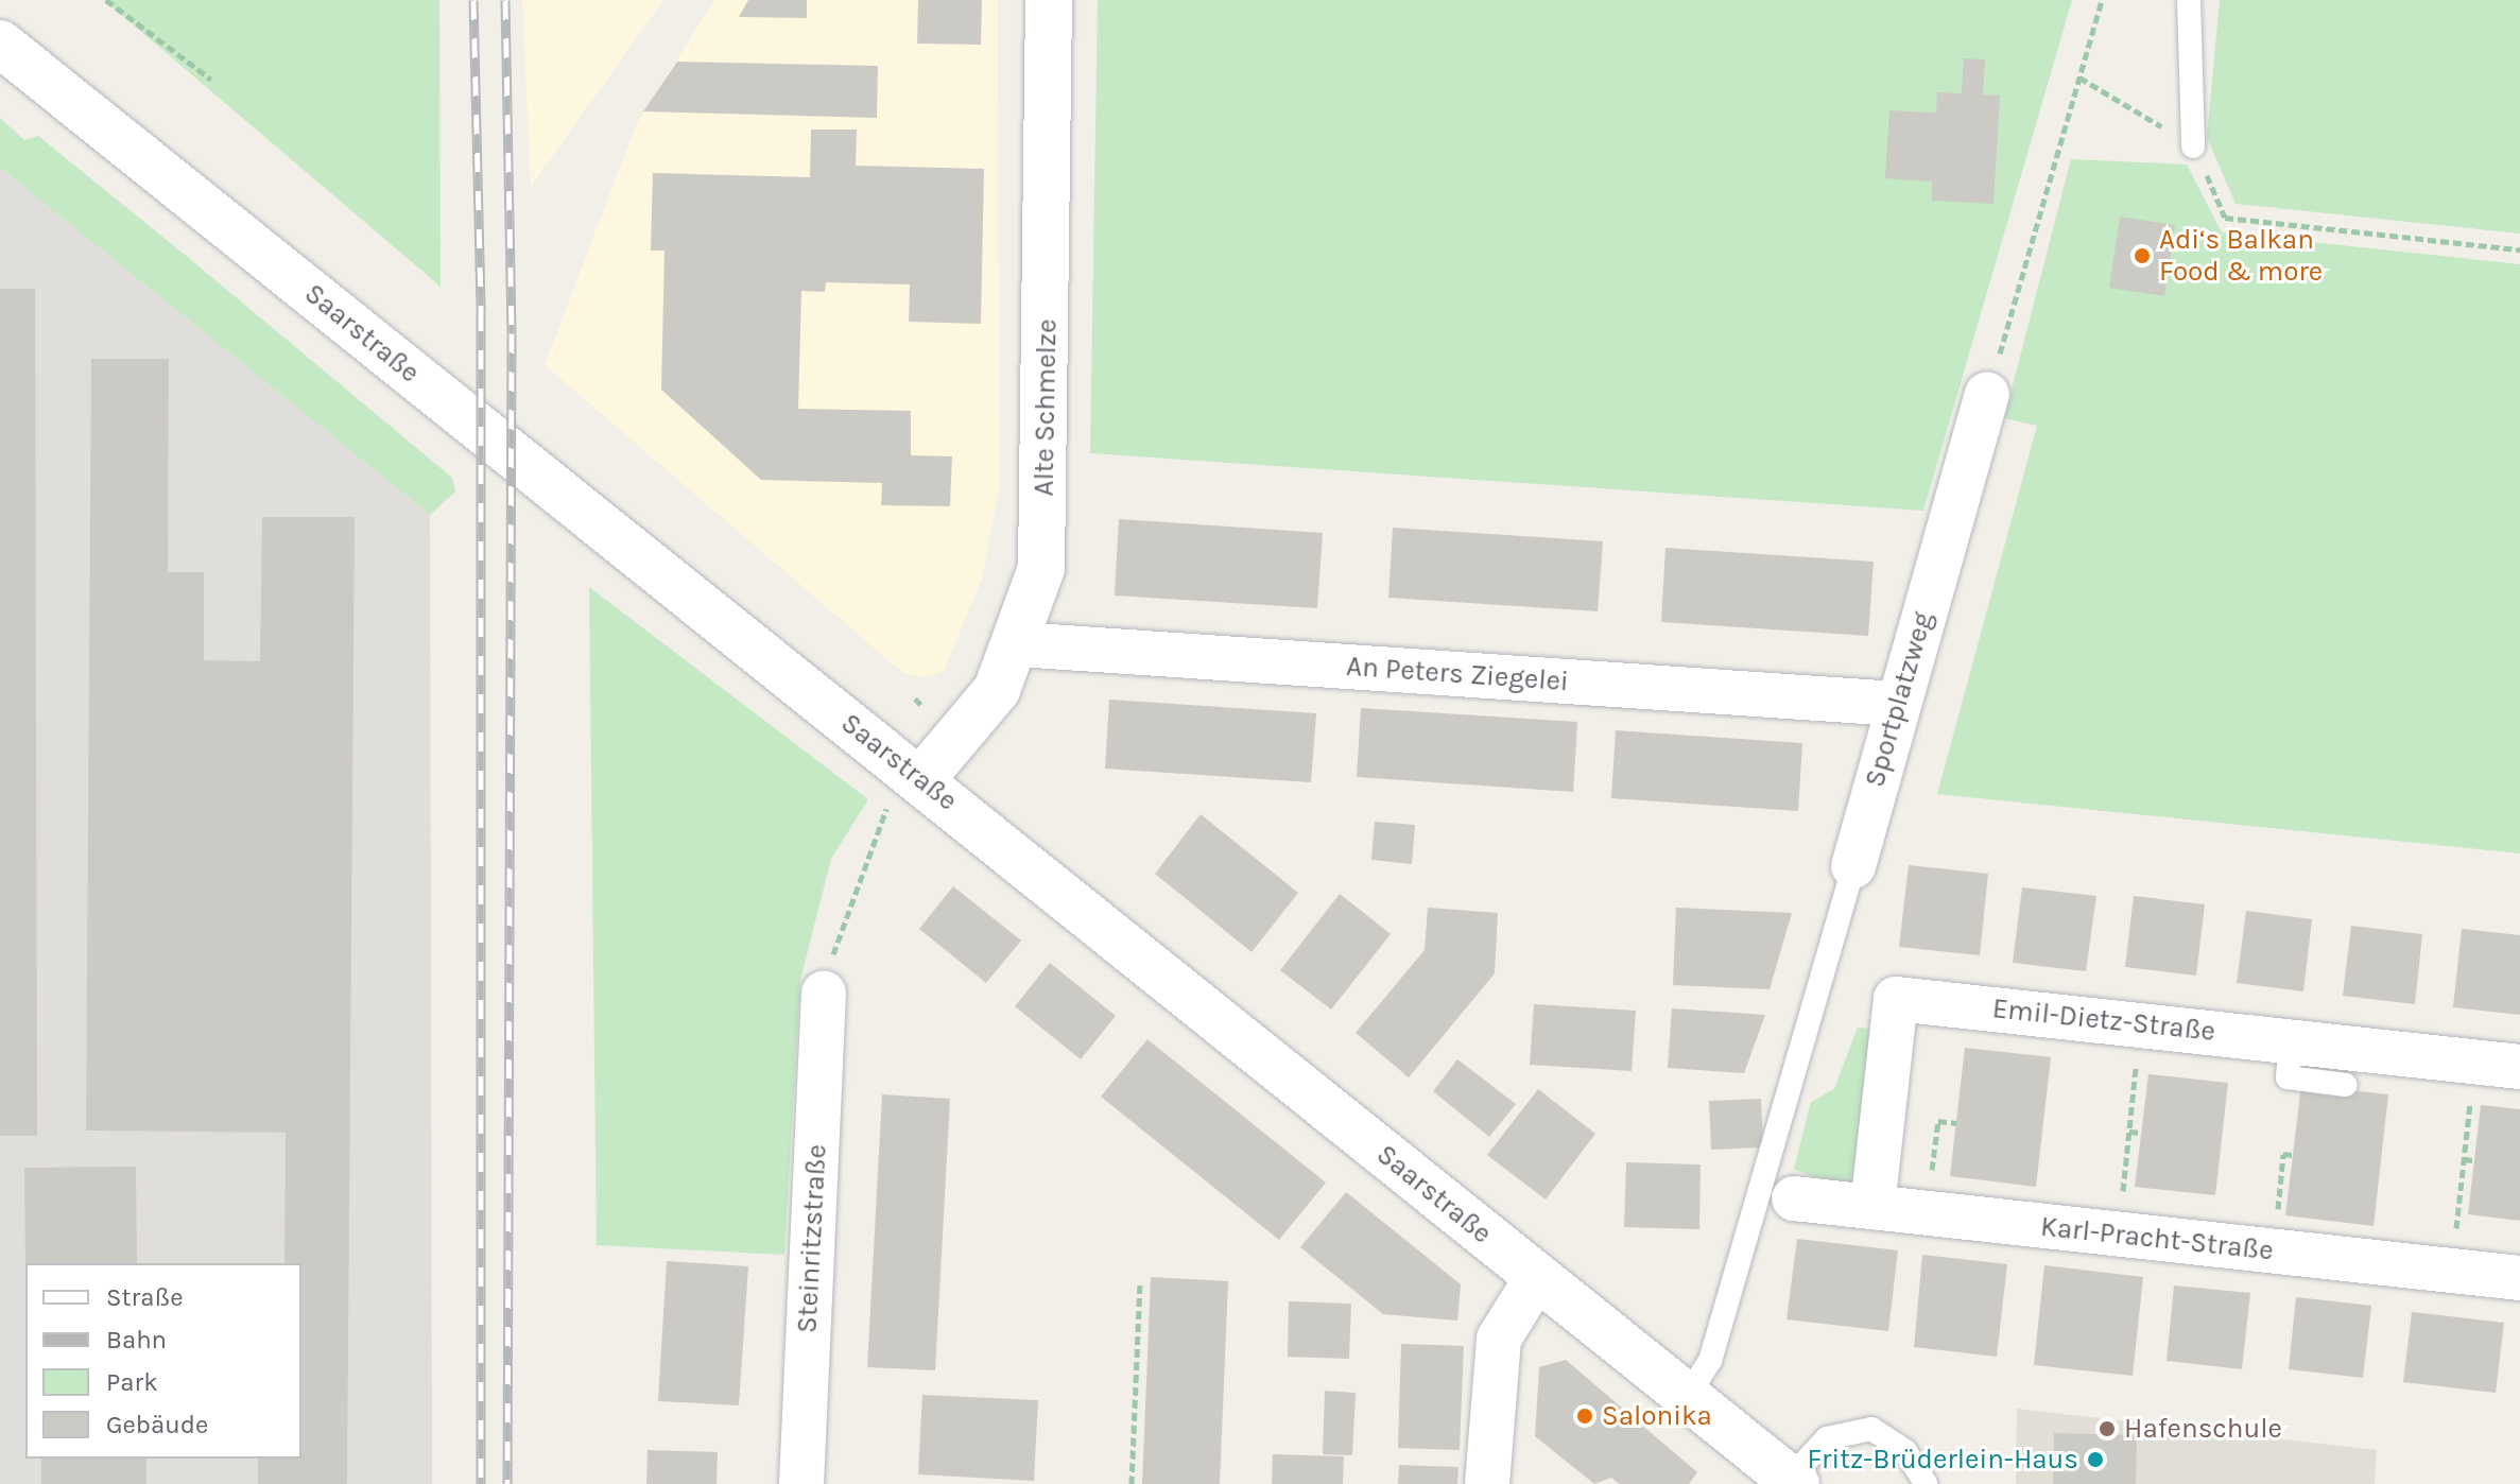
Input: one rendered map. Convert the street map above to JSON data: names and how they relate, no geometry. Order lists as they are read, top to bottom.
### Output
{
  "streets": {
    "main road": ["Saarstraße", "Alte Schmelze"],
    "street": [
      "An Peters Ziegelei",
      "Sportplatzweg",
      "Emil-Dietz-Straße",
      "Steinritzstraße",
      "Karl-Pracht-Straße"
    ]
  },
  "crossings": [
    ["Saarstraße", "Alte Schmelze"],
    ["Saarstraße", "Sportplatzweg"],
    ["Alte Schmelze", "An Peters Ziegelei"],
    ["An Peters Ziegelei", "Sportplatzweg"],
    ["Emil-Dietz-Straße", "Karl-Pracht-Straße"]
  ],
  "places": [
    "Adi‘s Balkan Food & more",
    "Salonika",
    "Hafenschule",
    "Fritz-Brüderlein-Haus"
  ],
  "legend": [
    "Straße",
    "Bahn",
    "Park",
    "Gebäude"
  ]
}
